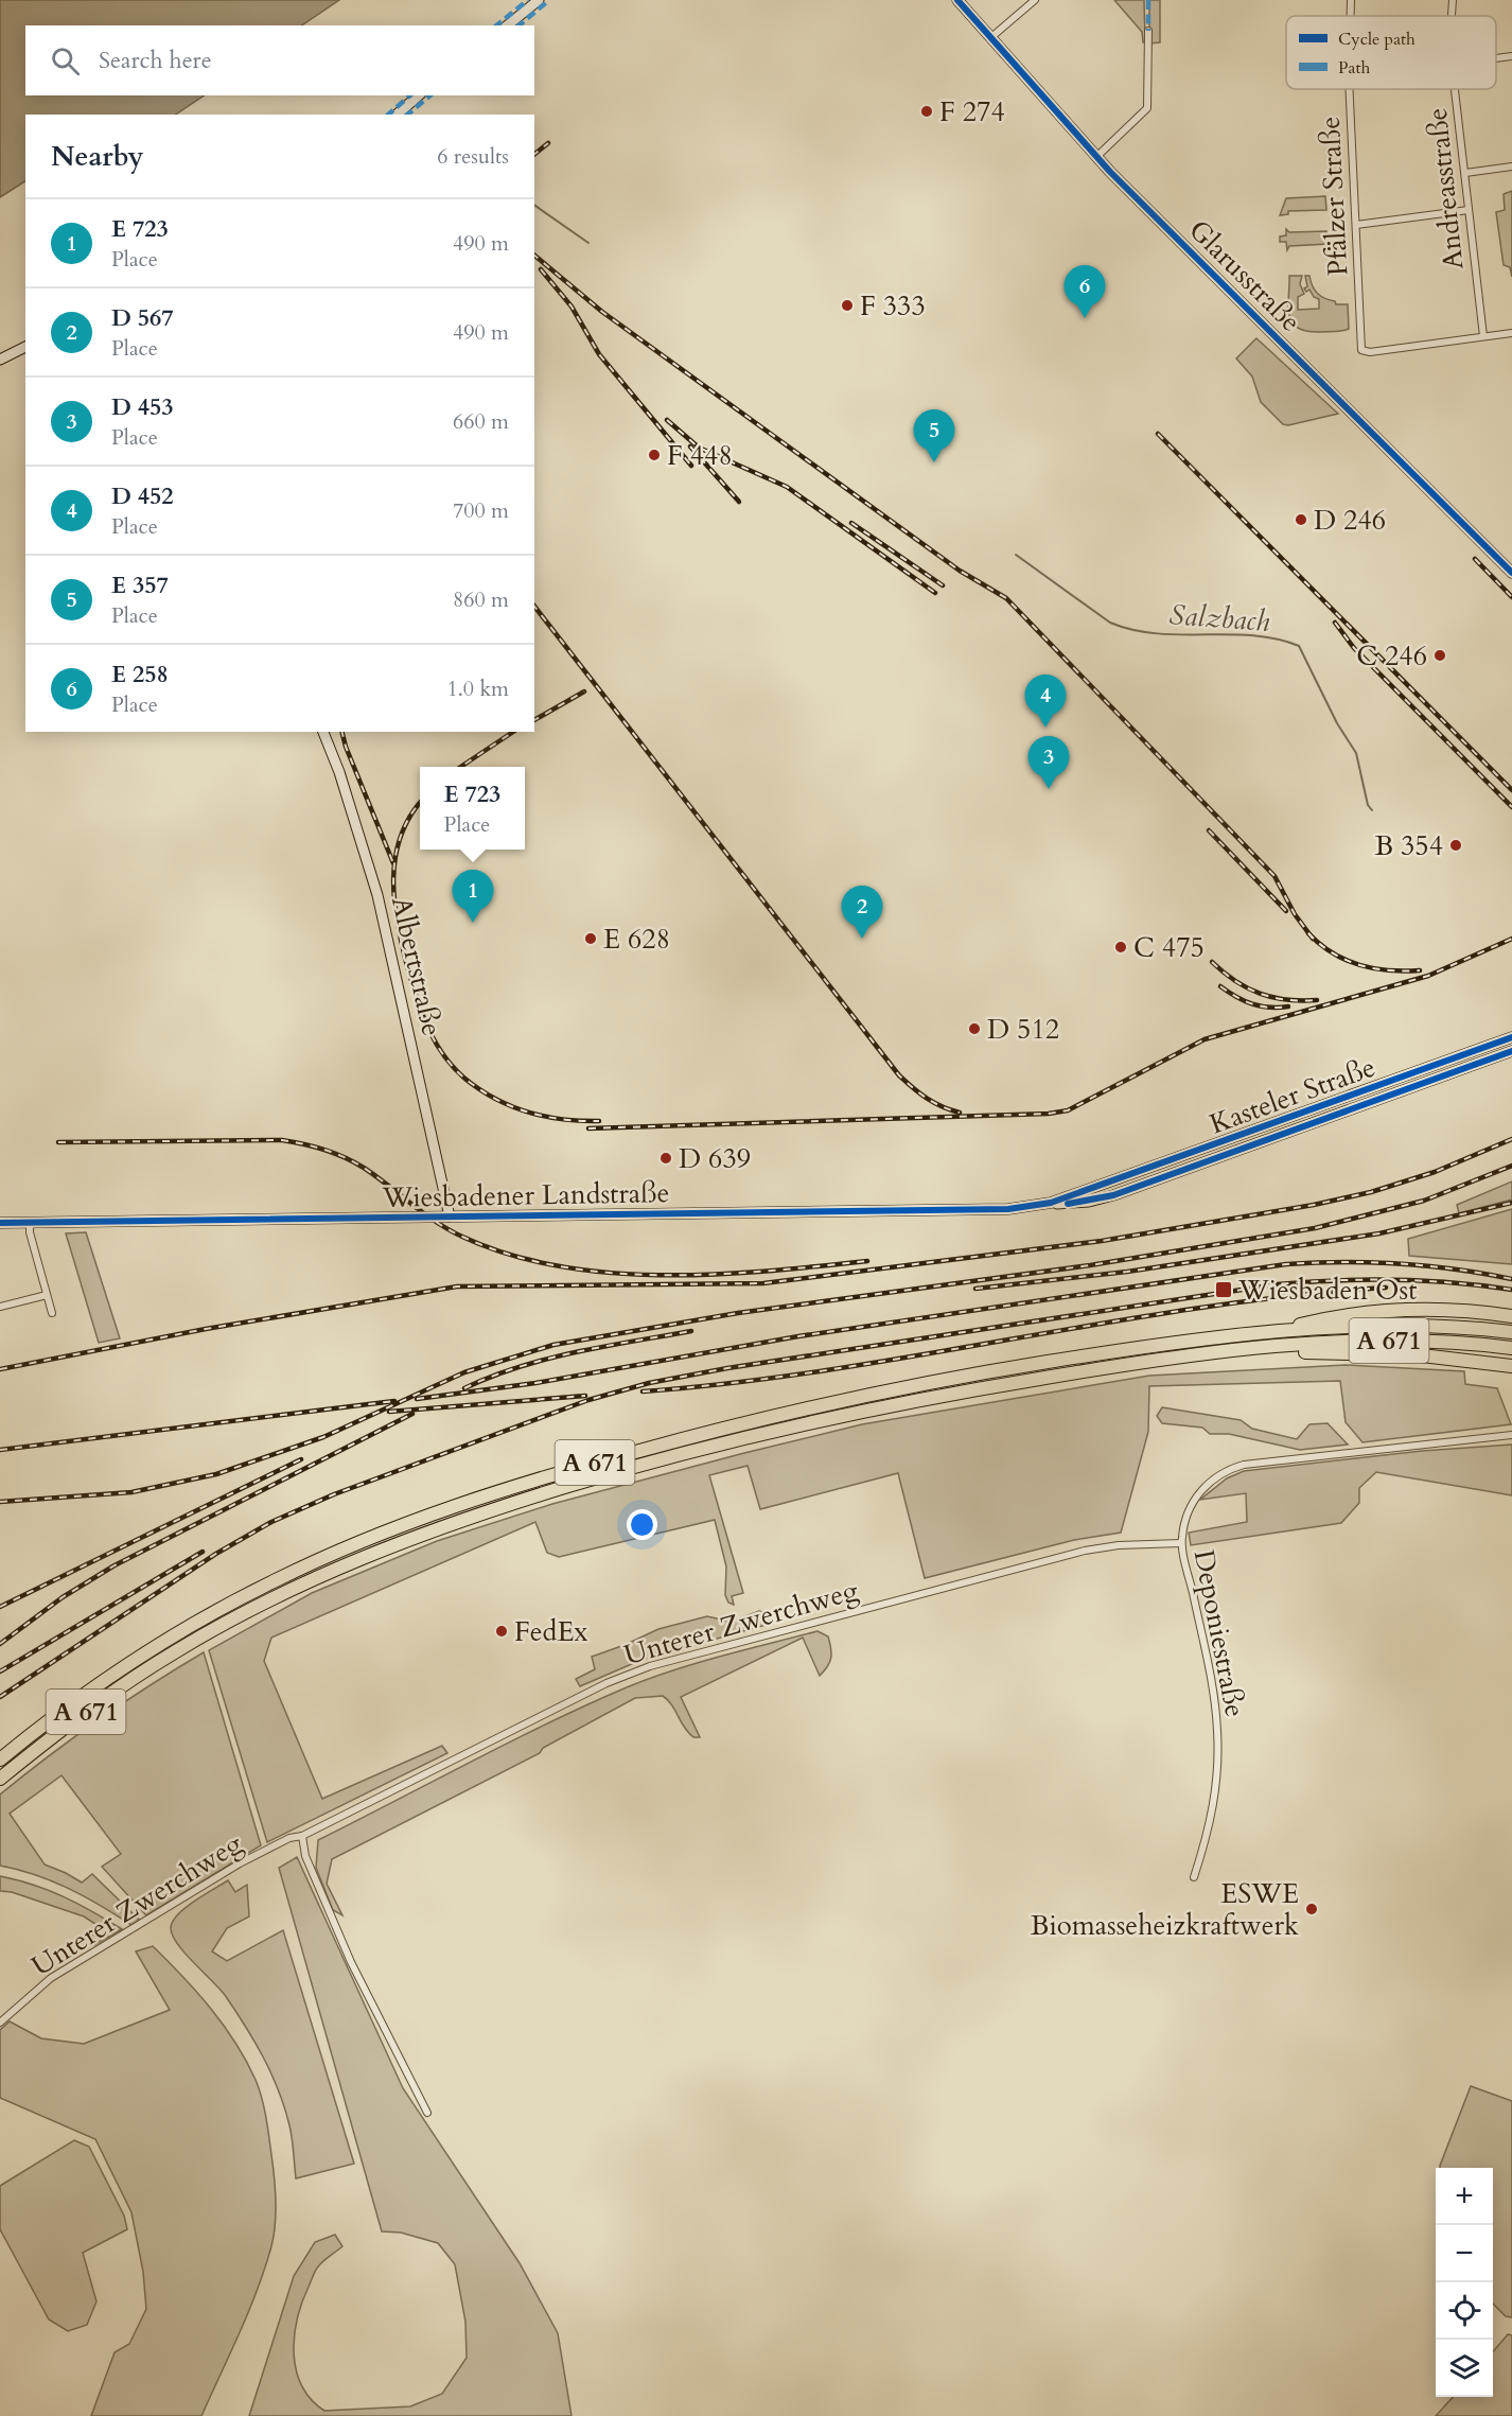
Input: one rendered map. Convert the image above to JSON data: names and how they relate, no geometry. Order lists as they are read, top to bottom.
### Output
{
  "streets": {
    "highway": ["A 671"],
    "main road": [
      "Glarusstraße",
      "Albertstraße",
      "Kasteler Straße",
      "Wiesbadener Landstraße"
    ],
    "street": [
      "Andreasstraße",
      "Pfälzer Straße",
      "Unterer Zwerchweg",
      "Deponiestraße"
    ]
  },
  "crossings": [
    ["Andreasstraße", "Pfälzer Straße"],
    ["Albertstraße", "Wiesbadener Landstraße"],
    ["Kasteler Straße", "Wiesbadener Landstraße"],
    ["Unterer Zwerchweg", "Deponiestraße"]
  ],
  "water": ["Salzbach"],
  "places": {
    "other": [
      "F 274",
      "F 333",
      "F 448",
      "D 246",
      "C 246",
      "B 354",
      "E 628",
      "C 475",
      "D 512",
      "D 639",
      "FedEx",
      "ESWE Biomasseheizkraftwerk"
    ],
    "transit": ["Wiesbaden Ost"]
  },
  "legend": ["Cycle path", "Path"],
  "page": {
    "search": "Search here",
    "heading": ["Nearby", "6 results"],
    "list": [
      {
        "mark": "1",
        "name": "E 723",
        "note": "Place",
        "value": "490 m"
      },
      {
        "mark": "2",
        "name": "D 567",
        "note": "Place",
        "value": "490 m"
      },
      {
        "mark": "3",
        "name": "D 453",
        "note": "Place",
        "value": "660 m"
      },
      {
        "mark": "4",
        "name": "D 452",
        "note": "Place",
        "value": "700 m"
      },
      {
        "mark": "5",
        "name": "E 357",
        "note": "Place",
        "value": "860 m"
      },
      {
        "mark": "6",
        "name": "E 258",
        "note": "Place",
        "value": "1.0 km"
      }
    ],
    "pins": [
      "6",
      "5",
      "4",
      "3",
      "1",
      "2"
    ],
    "popup": ["E 723", "Place"],
    "map_buttons": ["+", "−"]
  }
}
